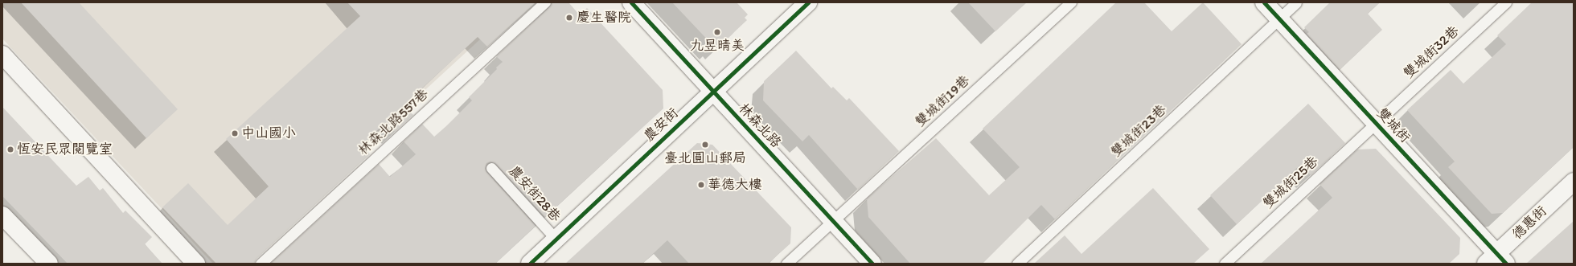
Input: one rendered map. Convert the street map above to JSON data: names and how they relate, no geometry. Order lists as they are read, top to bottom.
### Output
{
  "streets": {
    "street": [
      "農安街",
      "林森北路",
      "雙城街",
      "德惠街"
    ],
    "lane": [
      "雙城街32巷",
      "雙城街19巷",
      "林森北路557巷",
      "雙城街23巷",
      "雙城街25巷",
      "農安街28巷"
    ]
  },
  "crossings": [
    ["雙城街32巷", "雙城街"],
    ["雙城街32巷", "雙城街25巷"],
    ["雙城街19巷", "林森北路"],
    ["農安街", "林森北路"],
    ["農安街", "農安街28巷"],
    ["雙城街", "雙城街23巷"],
    ["雙城街", "雙城街25巷"],
    ["雙城街", "德惠街"]
  ],
  "places": [
    "慶生醫院",
    "九昱晴美",
    "中山國小",
    "臺北圓山郵局",
    "恆安民眾閱覽室",
    "華德大樓"
  ]
}
